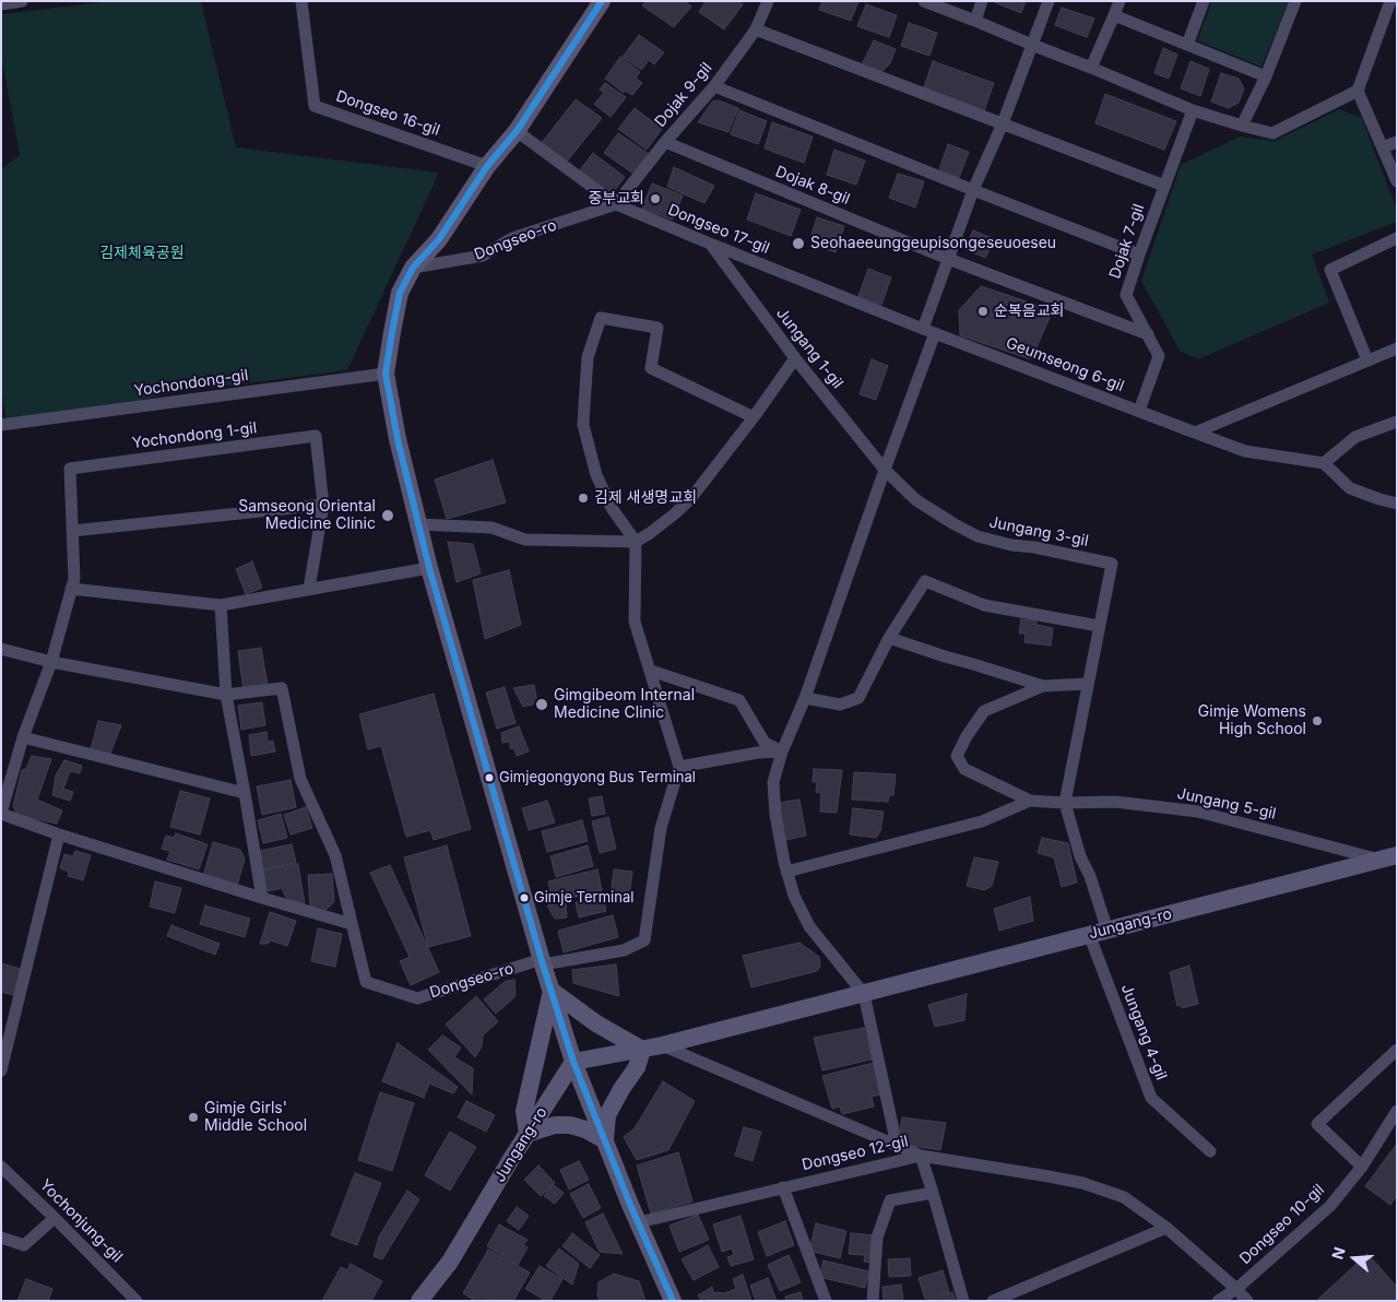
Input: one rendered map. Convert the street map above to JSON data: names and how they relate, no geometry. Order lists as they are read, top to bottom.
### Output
{
  "streets": {
    "street": [
      "Dojak 9-gil",
      "Dongseo 16-gil",
      "Dojak 8-gil",
      "Dongseo 17-gil",
      "Dongseo-ro",
      "Dojak 7-gil",
      "Jungang 1-gil",
      "Geumseong 6-gil",
      "Yochondong-gil",
      "Yochondong 1-gil",
      "Jungang 3-gil",
      "Jungang 5-gil",
      "Jungang-ro",
      "Jungang 4-gil",
      "Dongseo 12-gil",
      "Yochonjung-gil",
      "Dongseo 10-gil"
    ]
  },
  "crossings": [
    ["Dojak 9-gil", "Dojak 8-gil"],
    ["Dojak 9-gil", "Dongseo 17-gil"],
    ["Dojak 9-gil", "Dongseo-ro"],
    ["Dojak 8-gil", "Dojak 7-gil"],
    ["Dongseo 17-gil", "Dongseo-ro"],
    ["Dongseo 17-gil", "Jungang 1-gil"],
    ["Dongseo 17-gil", "Geumseong 6-gil"],
    ["Dongseo-ro", "Yochondong 1-gil"],
    ["Dojak 7-gil", "Geumseong 6-gil"],
    ["Jungang 1-gil", "Jungang 3-gil"],
    ["Jungang 3-gil", "Jungang 5-gil"],
    ["Jungang 3-gil", "Jungang-ro"],
    ["Jungang 5-gil", "Jungang-ro"],
    ["Jungang-ro", "Jungang 4-gil"],
    ["Dongseo 12-gil", "Dongseo 10-gil"]
  ],
  "parks": ["김제체육공원"],
  "places": [
    "중부교회",
    "Seohaeeunggeupisongeseuoeseu",
    "순복음교회",
    "김제 새생명교회",
    "Samseong Oriental Medicine Clinic",
    "Gimgibeom Internal Medicine Clinic",
    "Gimje Womens High School",
    "Gimjegongyong Bus Terminal",
    "Gimje Terminal",
    "Gimje Girls' Middle School"
  ],
  "north": "left"
}
